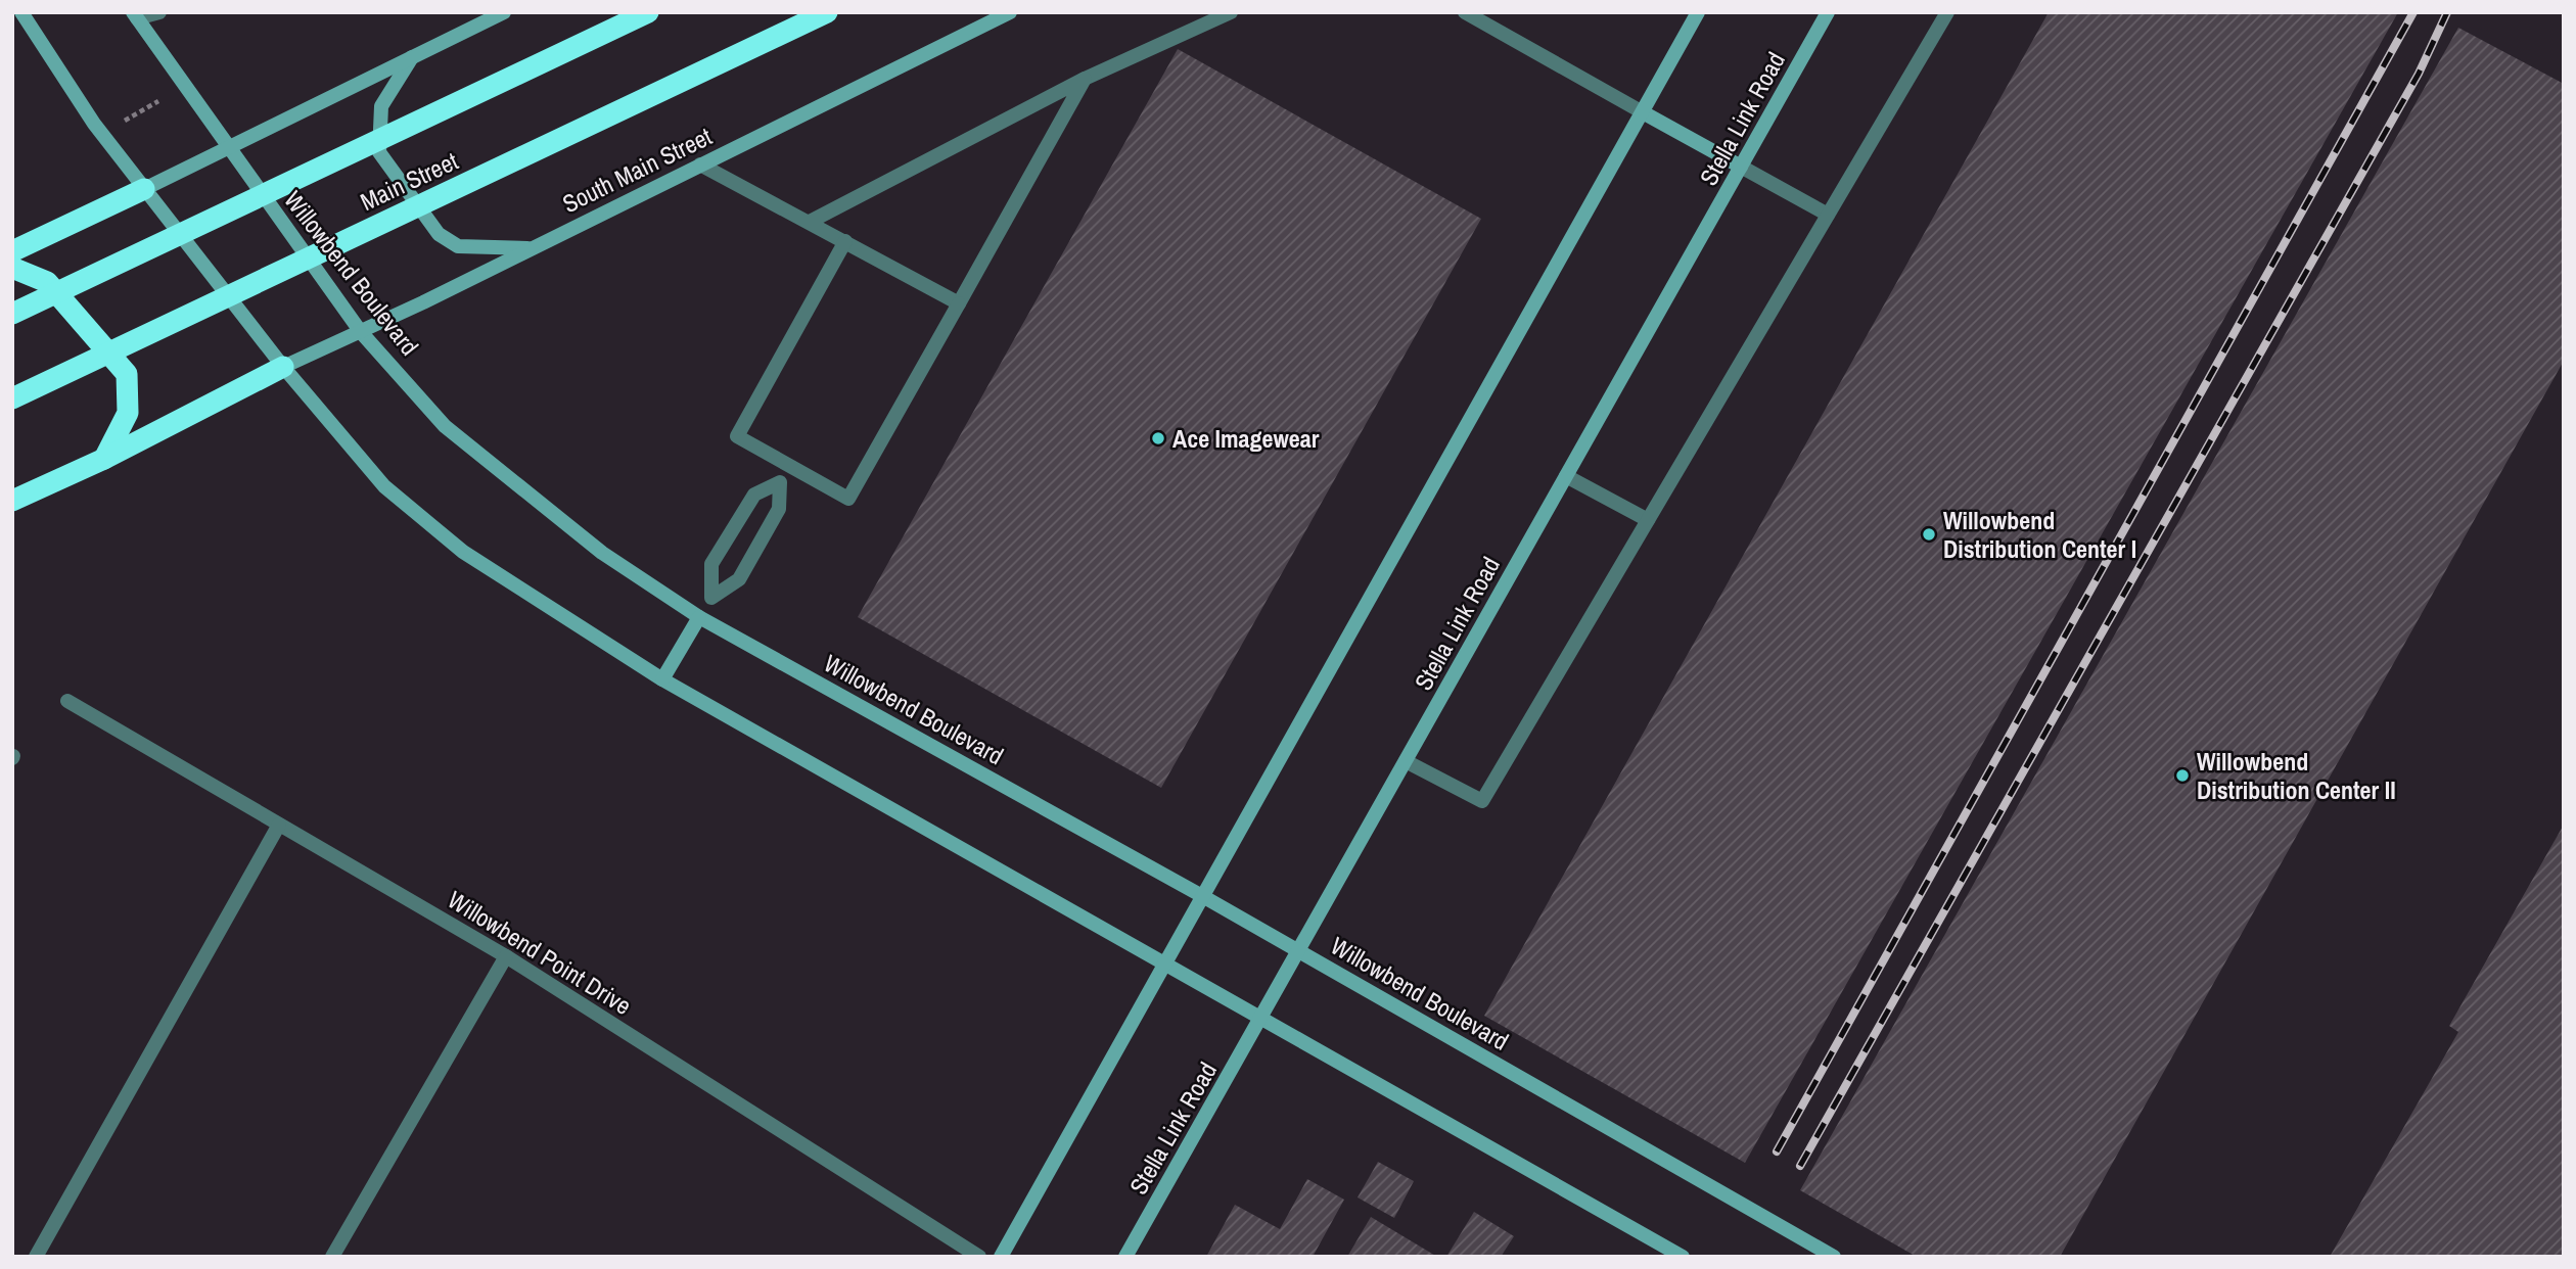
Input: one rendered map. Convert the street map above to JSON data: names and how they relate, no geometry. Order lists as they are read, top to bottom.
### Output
{
  "streets": {
    "highway": ["Main Street"],
    "main road": ["Stella Link Road", "South Main Street", "Willowbend Boulevard"],
    "street": ["Willowbend Point Drive"]
  },
  "crossings": [
    ["Stella Link Road", "Willowbend Boulevard"],
    ["South Main Street", "Willowbend Boulevard"]
  ],
  "places": ["Ace Imagewear", "Willowbend Distribution Center I", "Willowbend Distribution Center II"]
}
